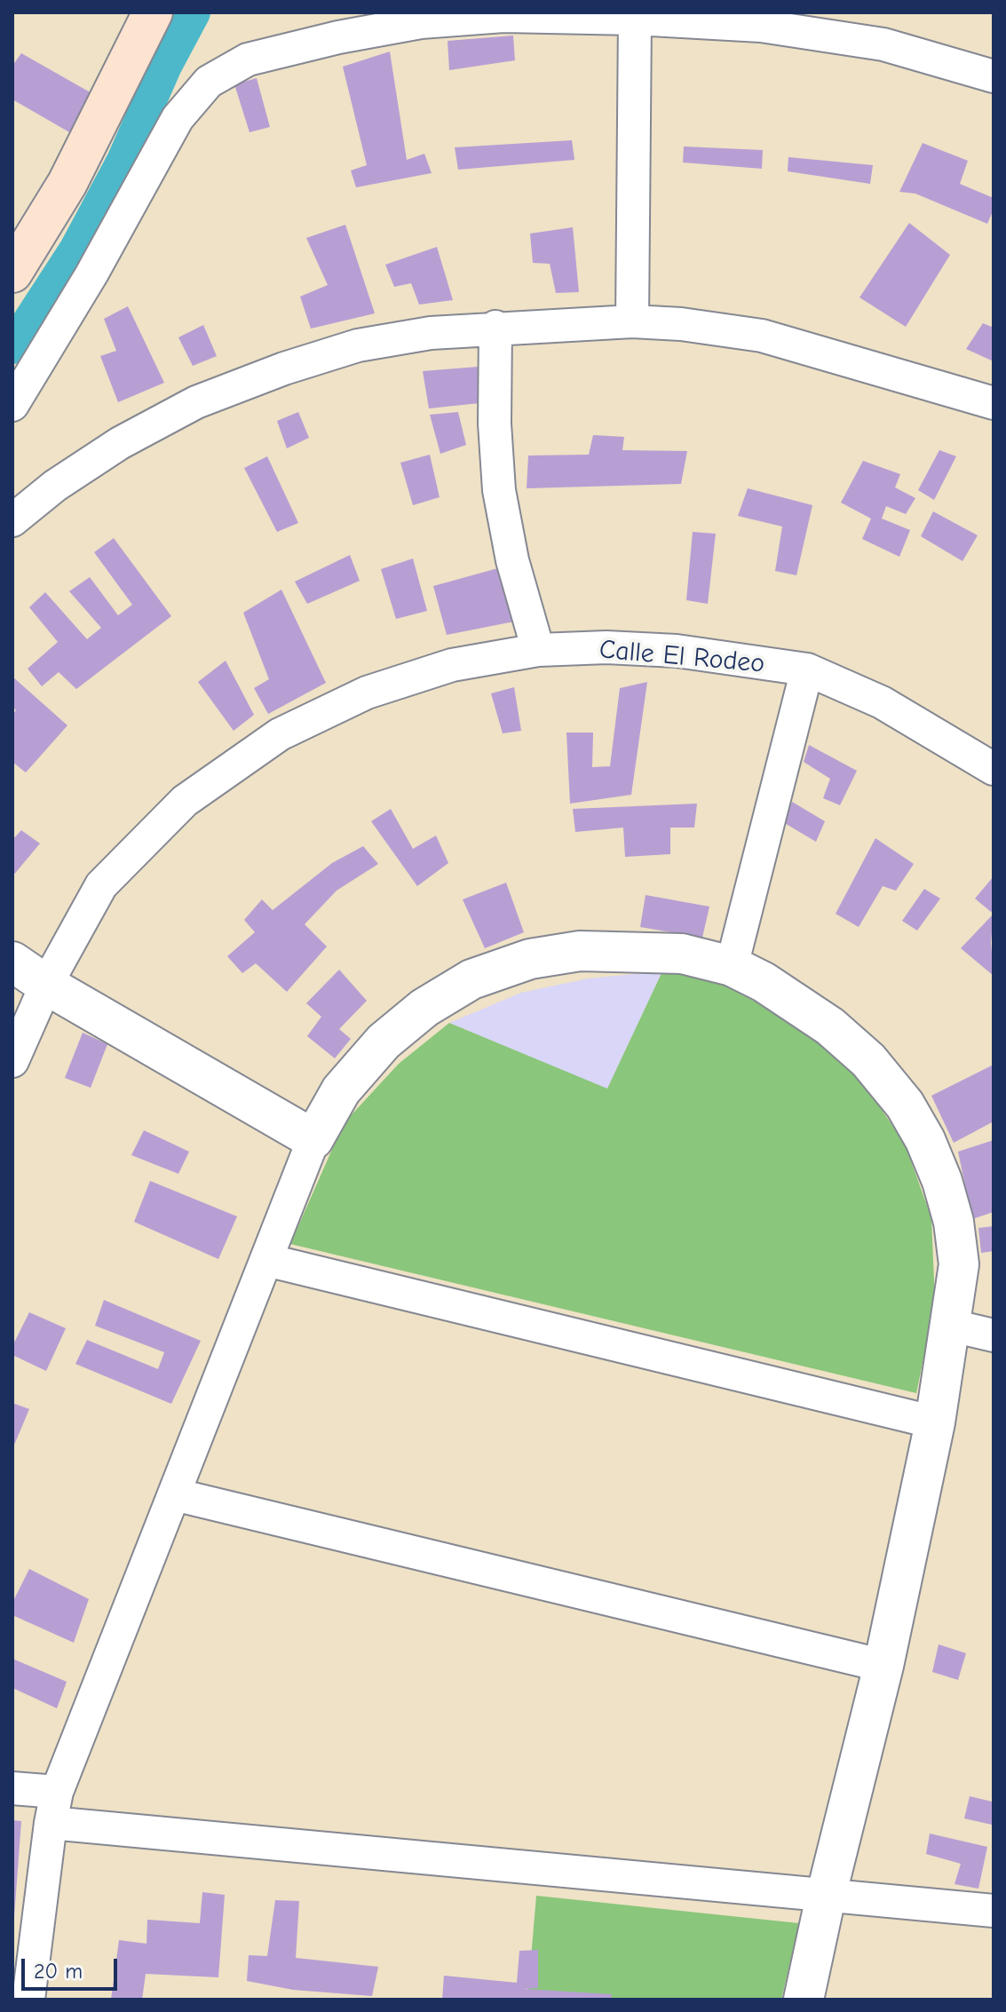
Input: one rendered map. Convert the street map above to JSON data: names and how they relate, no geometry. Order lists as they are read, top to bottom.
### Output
{
  "streets": {
    "street": ["Calle El Rodeo"]
  },
  "scale_bar": "20 m"
}
